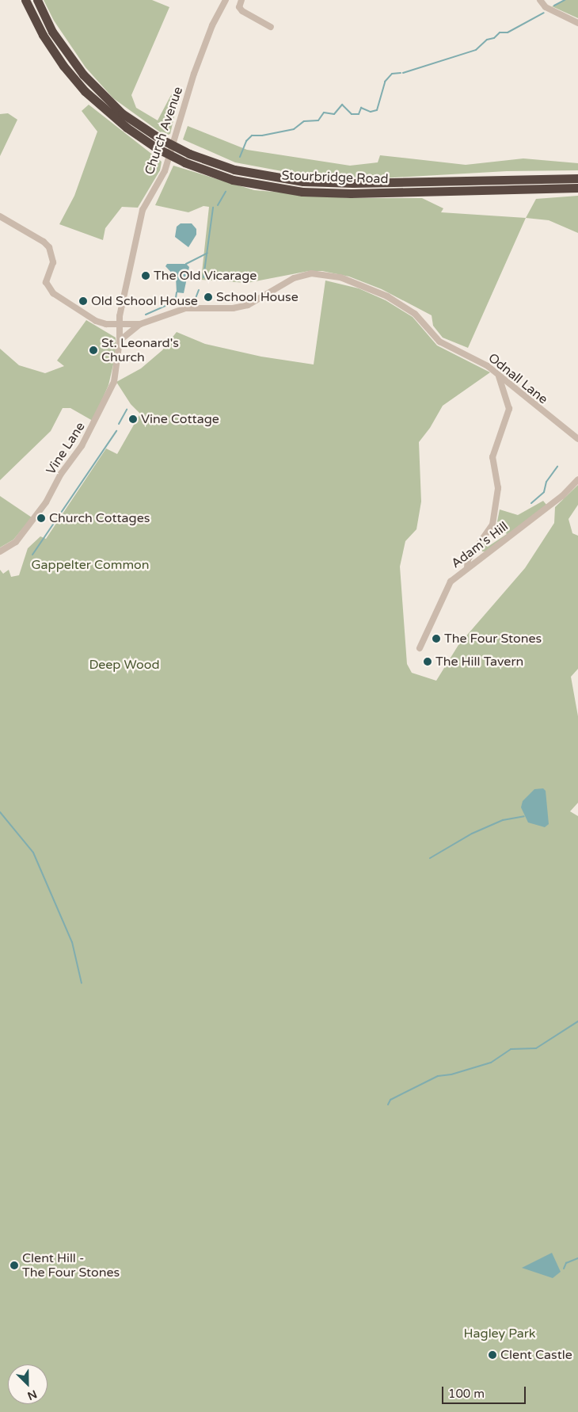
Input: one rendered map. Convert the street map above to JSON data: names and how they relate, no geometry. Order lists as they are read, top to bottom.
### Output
{
  "streets": {
    "highway": ["Stourbridge Road"],
    "street": [
      "Church Avenue",
      "Odnall Lane",
      "Vine Lane",
      "Adam's Hill"
    ]
  },
  "crossings": [
    ["Church Avenue", "Odnall Lane"],
    ["Church Avenue", "Vine Lane"],
    ["Odnall Lane", "Vine Lane"]
  ],
  "parks": ["Gappelter Common", "Deep Wood", "Hagley Park"],
  "places": [
    "The Old Vicarage",
    "School House",
    "Old School House",
    "St. Leonard's Church",
    "Vine Cottage",
    "Church Cottages",
    "The Four Stones",
    "The Hill Tavern",
    "Clent Hill - The Four Stones",
    "Clent Castle"
  ],
  "scale_bar": "100 m",
  "north": "bottom right"
}
